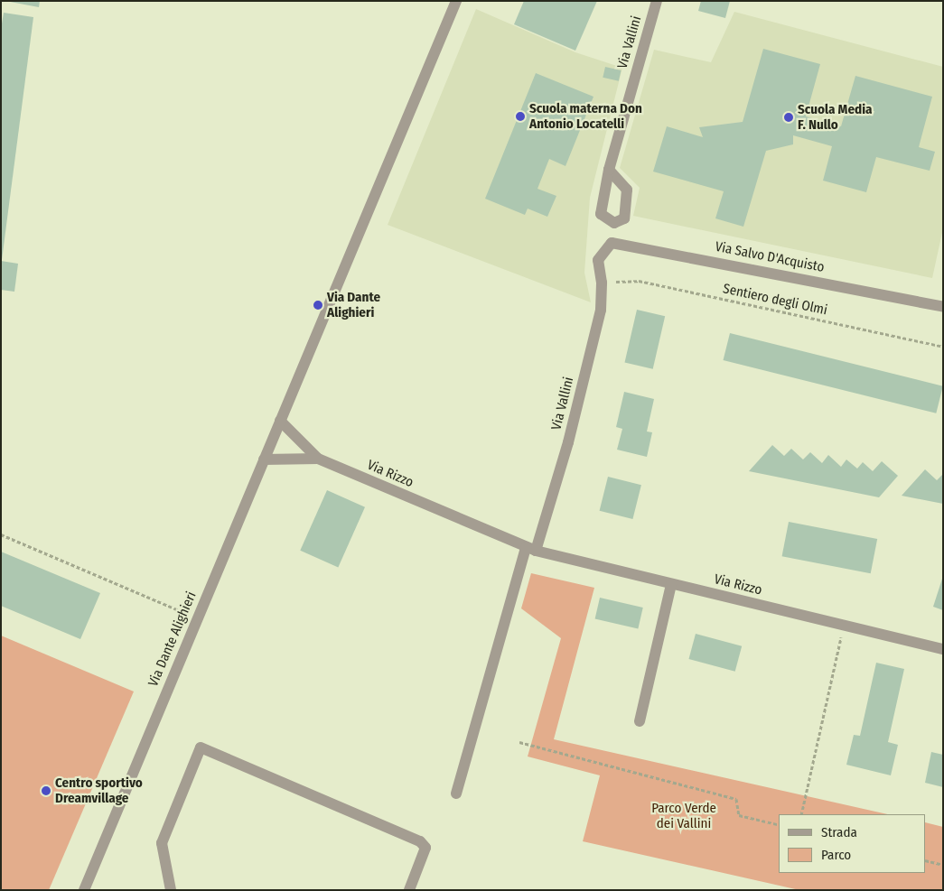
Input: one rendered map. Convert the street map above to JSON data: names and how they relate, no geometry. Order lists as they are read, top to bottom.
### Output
{
  "streets": {
    "street": [
      "Via Vallini",
      "Via Salvo D'Acquisto",
      "Via Rizzo",
      "Via Dante Alighieri"
    ],
    "path": ["Sentiero degli Olmi"]
  },
  "crossings": [
    ["Via Vallini", "Via Salvo D'Acquisto"],
    ["Via Vallini", "Sentiero degli Olmi"],
    ["Via Vallini", "Via Rizzo"],
    ["Via Rizzo", "Via Dante Alighieri"]
  ],
  "parks": ["Parco Verde dei Vallini"],
  "places": [
    "Scuola materna Don Antonio Locatelli",
    "Scuola Media F. Nullo",
    "Via Dante Alighieri",
    "Centro sportivo Dreamvillage"
  ],
  "legend": ["Strada", "Parco"]
}
